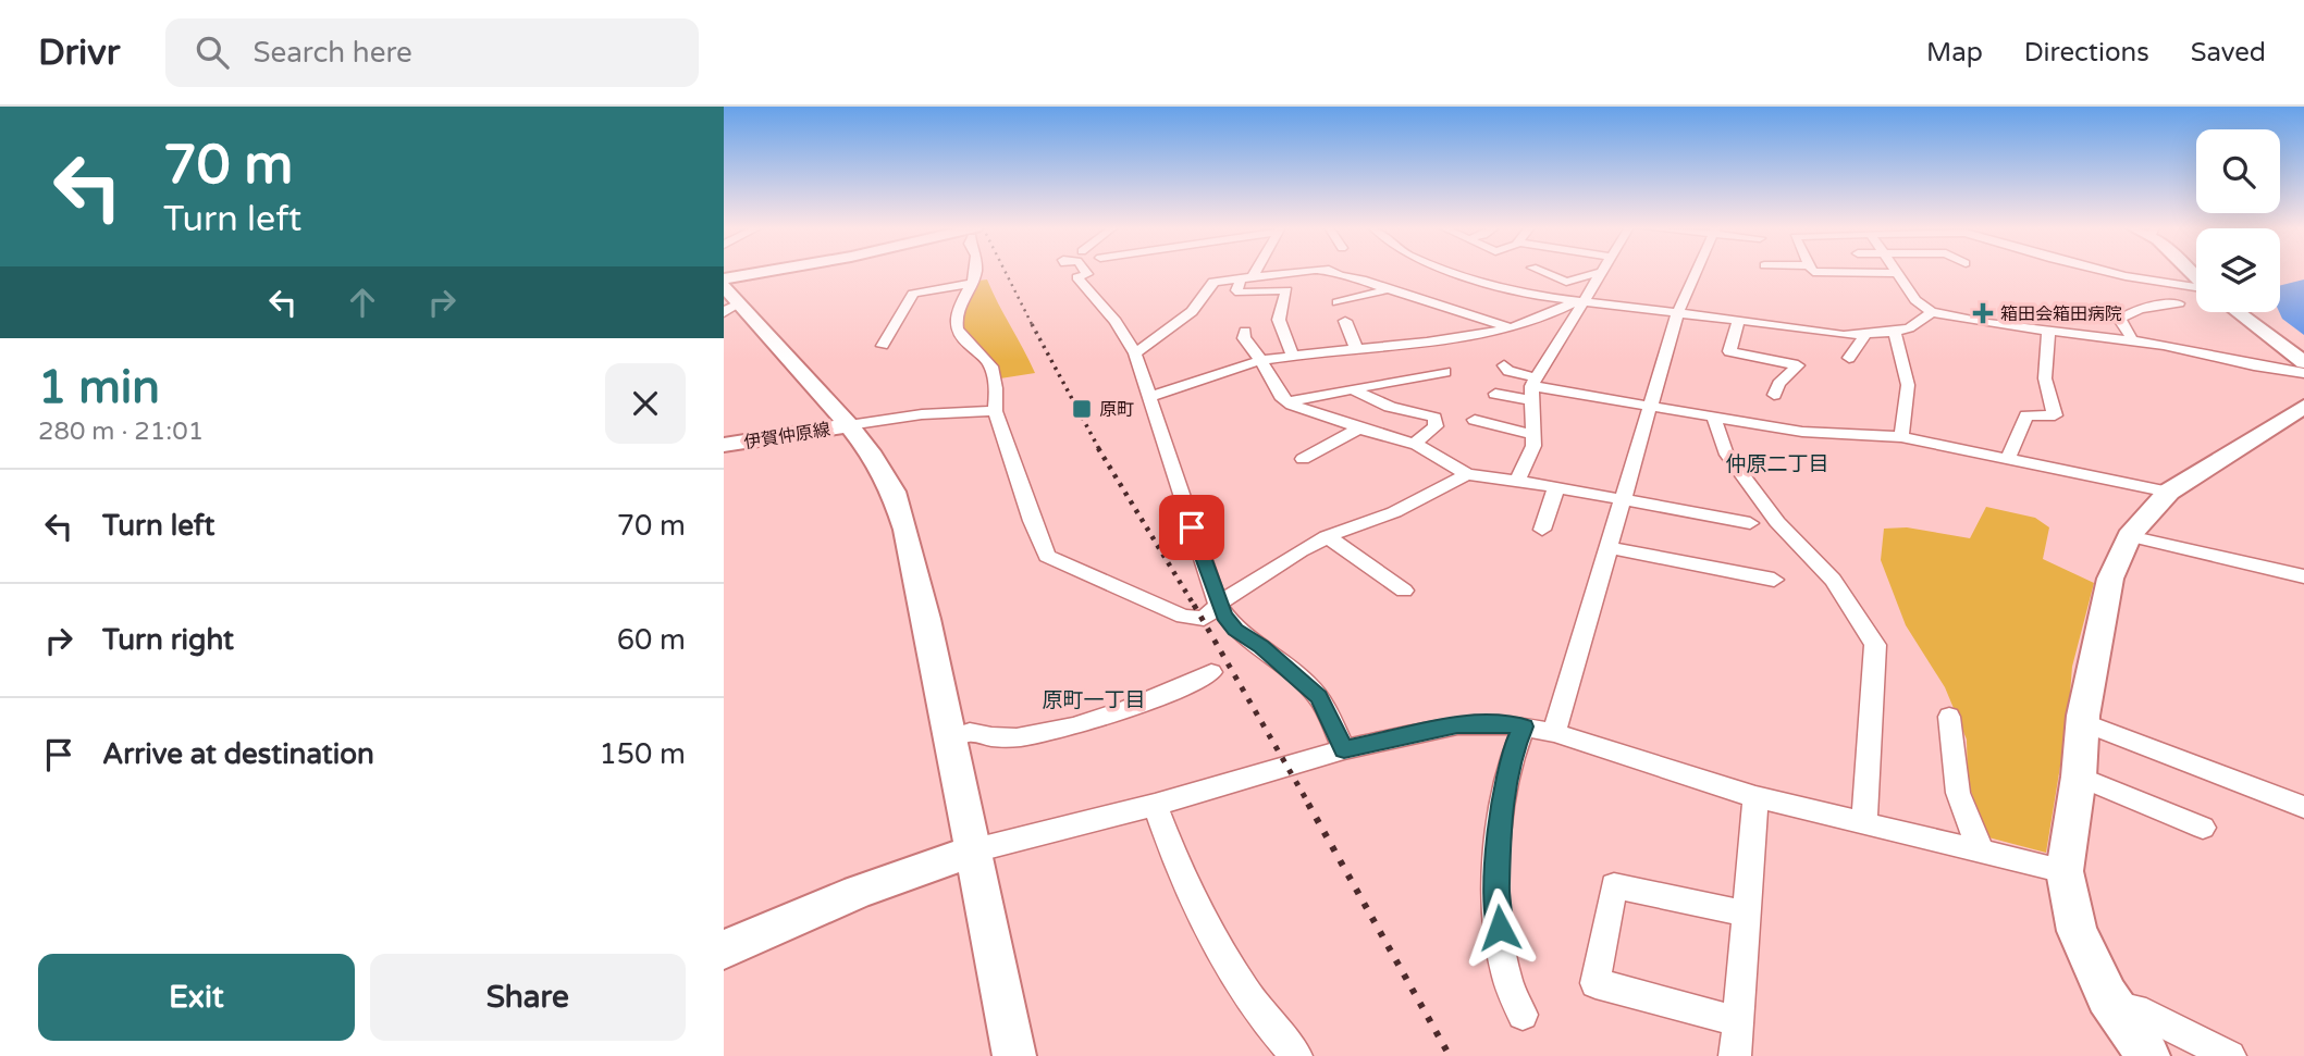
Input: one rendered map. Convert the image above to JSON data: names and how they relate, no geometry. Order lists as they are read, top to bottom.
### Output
{
  "streets": {
    "street": ["伊賀仲原線"]
  },
  "districts": ["仲原二丁目", "原町一丁目"],
  "places": {
    "health": ["箱田会箱田病院"],
    "transit": ["原町"]
  },
  "page": {
    "header": "Drivr",
    "search": "Search here",
    "nav": ["Map", "Directions", "Saved"],
    "turn": ["70 m", "Turn left"],
    "heading": ["1 min", "280 m · 21:01"],
    "list": [
      {
        "name": "Turn left",
        "value": "70 m"
      },
      {
        "name": "Turn right",
        "value": "60 m"
      },
      {
        "name": "Arrive at destination",
        "value": "150 m"
      }
    ],
    "buttons": ["Exit", "Share"]
  }
}
